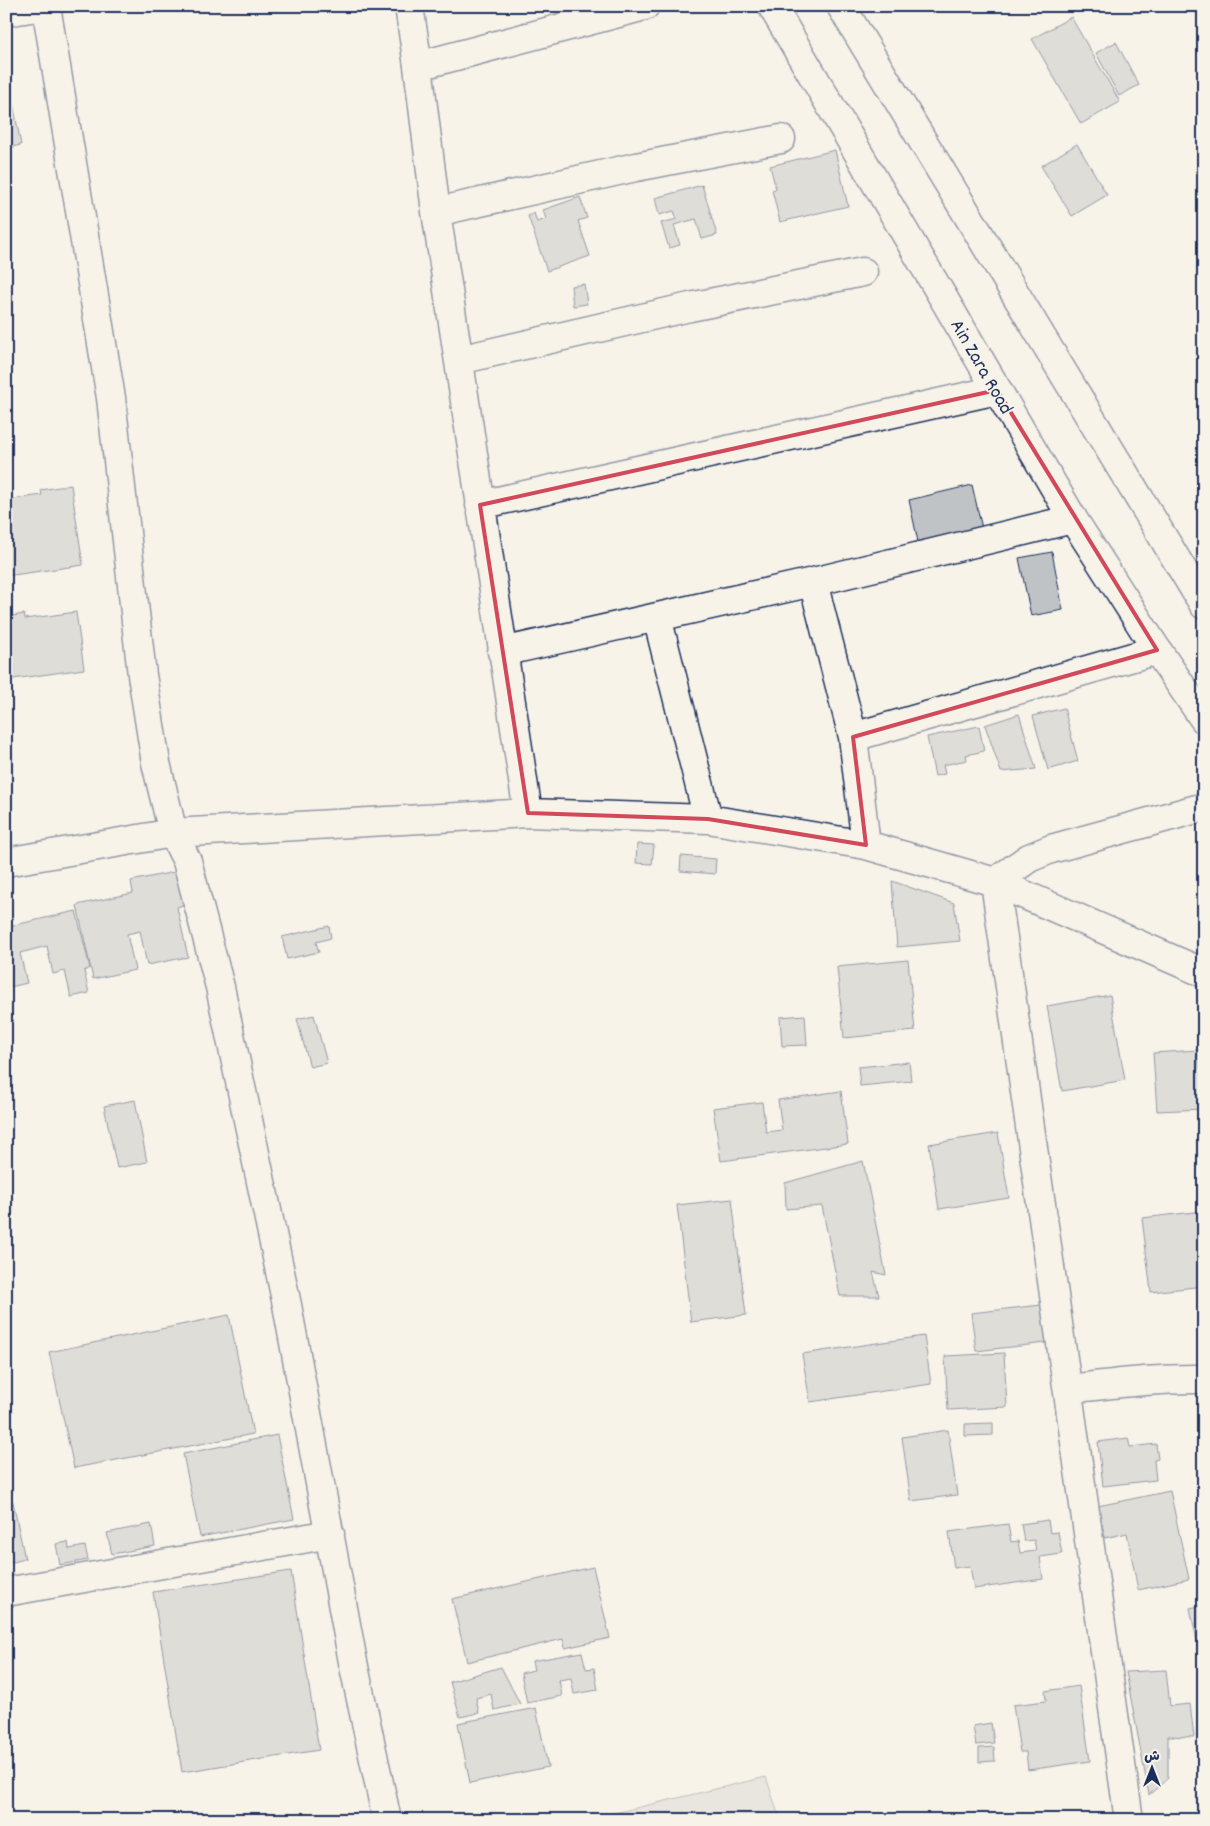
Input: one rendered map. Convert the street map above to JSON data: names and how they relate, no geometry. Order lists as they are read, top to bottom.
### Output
{
  "streets": {
    "street": ["Ain Zara Road"]
  },
  "north": "top"
}
